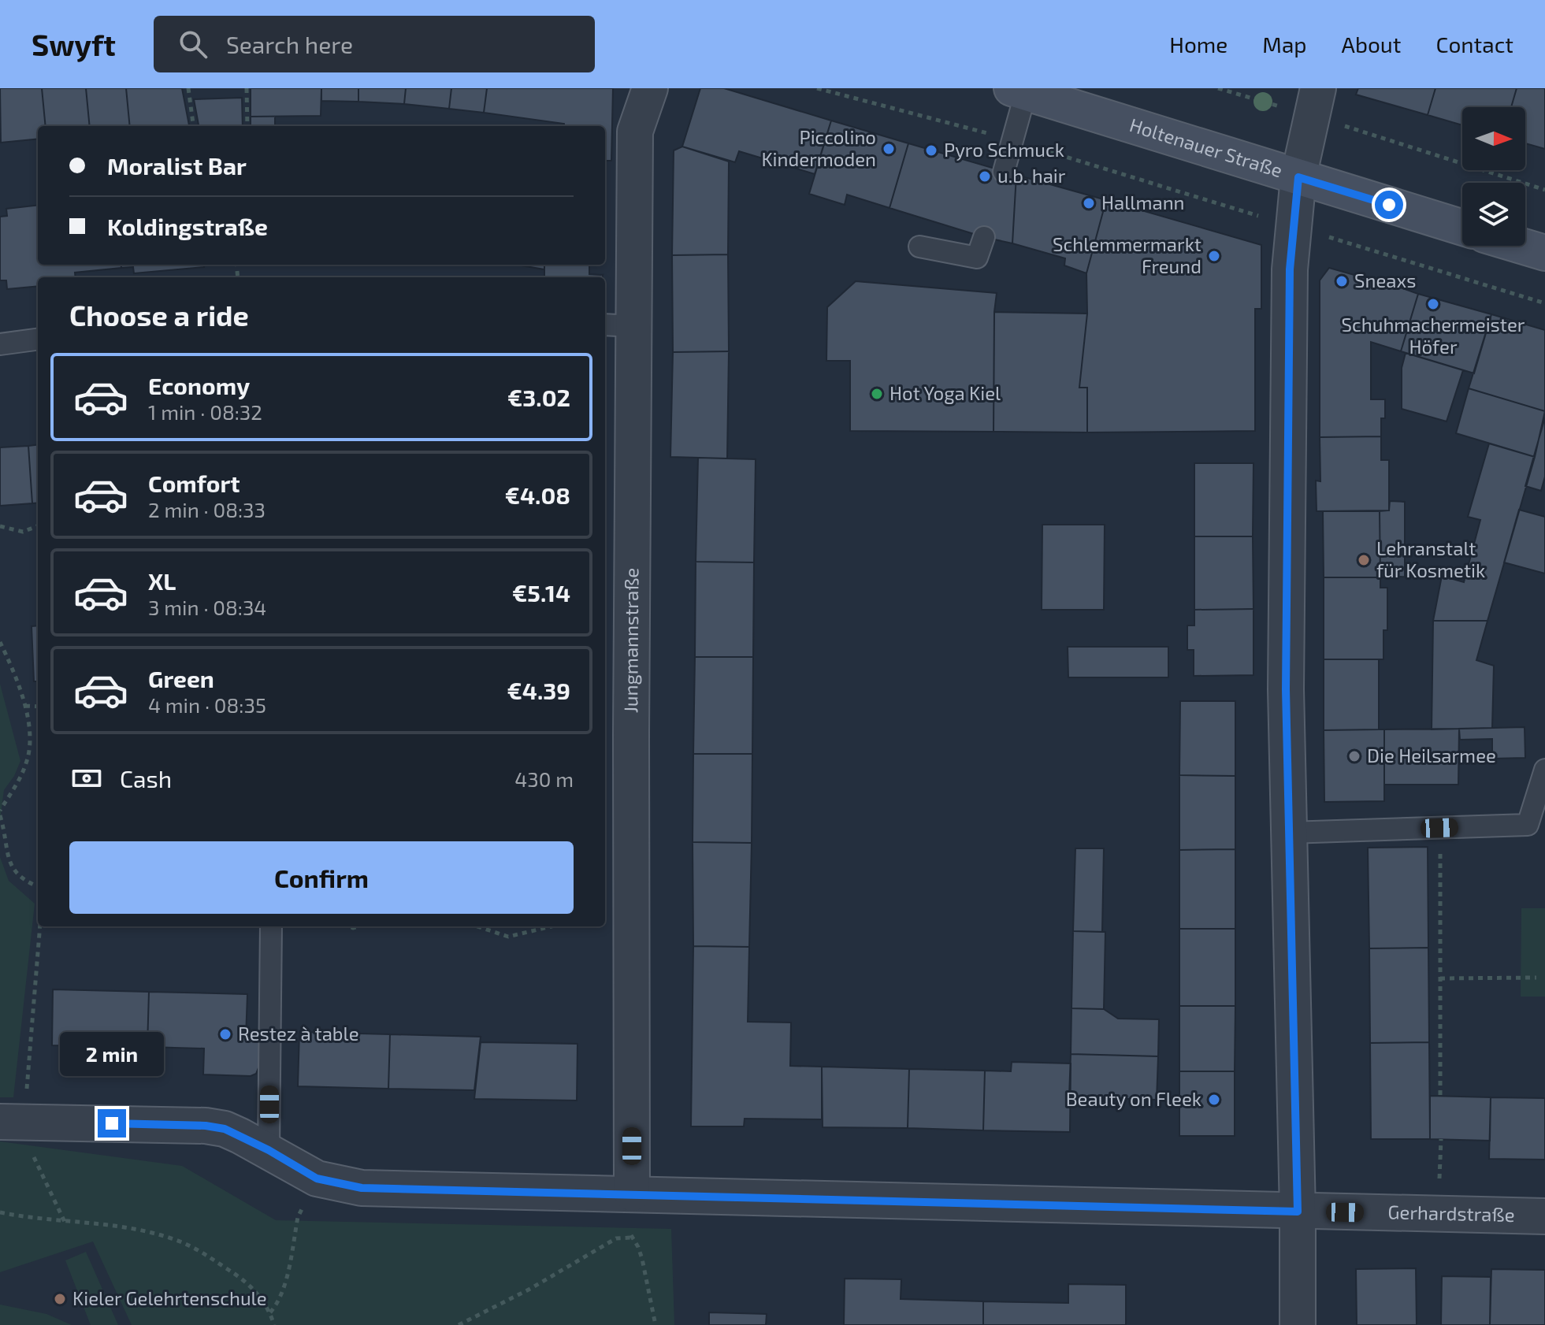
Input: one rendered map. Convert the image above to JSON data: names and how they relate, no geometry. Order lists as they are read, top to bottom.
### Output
{
  "streets": {
    "main road": ["Holtenauer Straße"],
    "street": ["Jungmannstraße", "Gerhardstraße"]
  },
  "crossings": [
    ["Jungmannstraße", "Gerhardstraße"]
  ],
  "places": [
    "Piccolino Kindermoden",
    "Pyro Schmuck",
    "u.b. hair",
    "Hallmann",
    "Schlemmermarkt Freund",
    "Sneaxs",
    "Schuhmachermeister Höfer",
    "Hot Yoga Kiel",
    "Lehranstalt für Kosmetik",
    "Die Heilsarmee",
    "Restez à table",
    "Beauty on Fleek",
    "Kieler Gelehrtenschule"
  ],
  "north": "right",
  "page": {
    "header": "Swyft",
    "search": "Search here",
    "nav": [
      "Home",
      "Map",
      "About",
      "Contact"
    ],
    "banner": ["Moralist Bar", "Koldingstraße"],
    "heading": "Choose a ride",
    "list": [
      {
        "name": "Economy",
        "note": "1 min · 08:32",
        "value": "€3.02"
      },
      {
        "name": "Comfort",
        "note": "2 min · 08:33",
        "value": "€4.08"
      },
      {
        "name": "XL",
        "note": "3 min · 08:34",
        "value": "€5.14"
      },
      {
        "name": "Green",
        "note": "4 min · 08:35",
        "value": "€4.39"
      }
    ],
    "pay": ["Cash", "430 m"],
    "buttons": "Confirm",
    "bubble": "2 min"
  }
}
